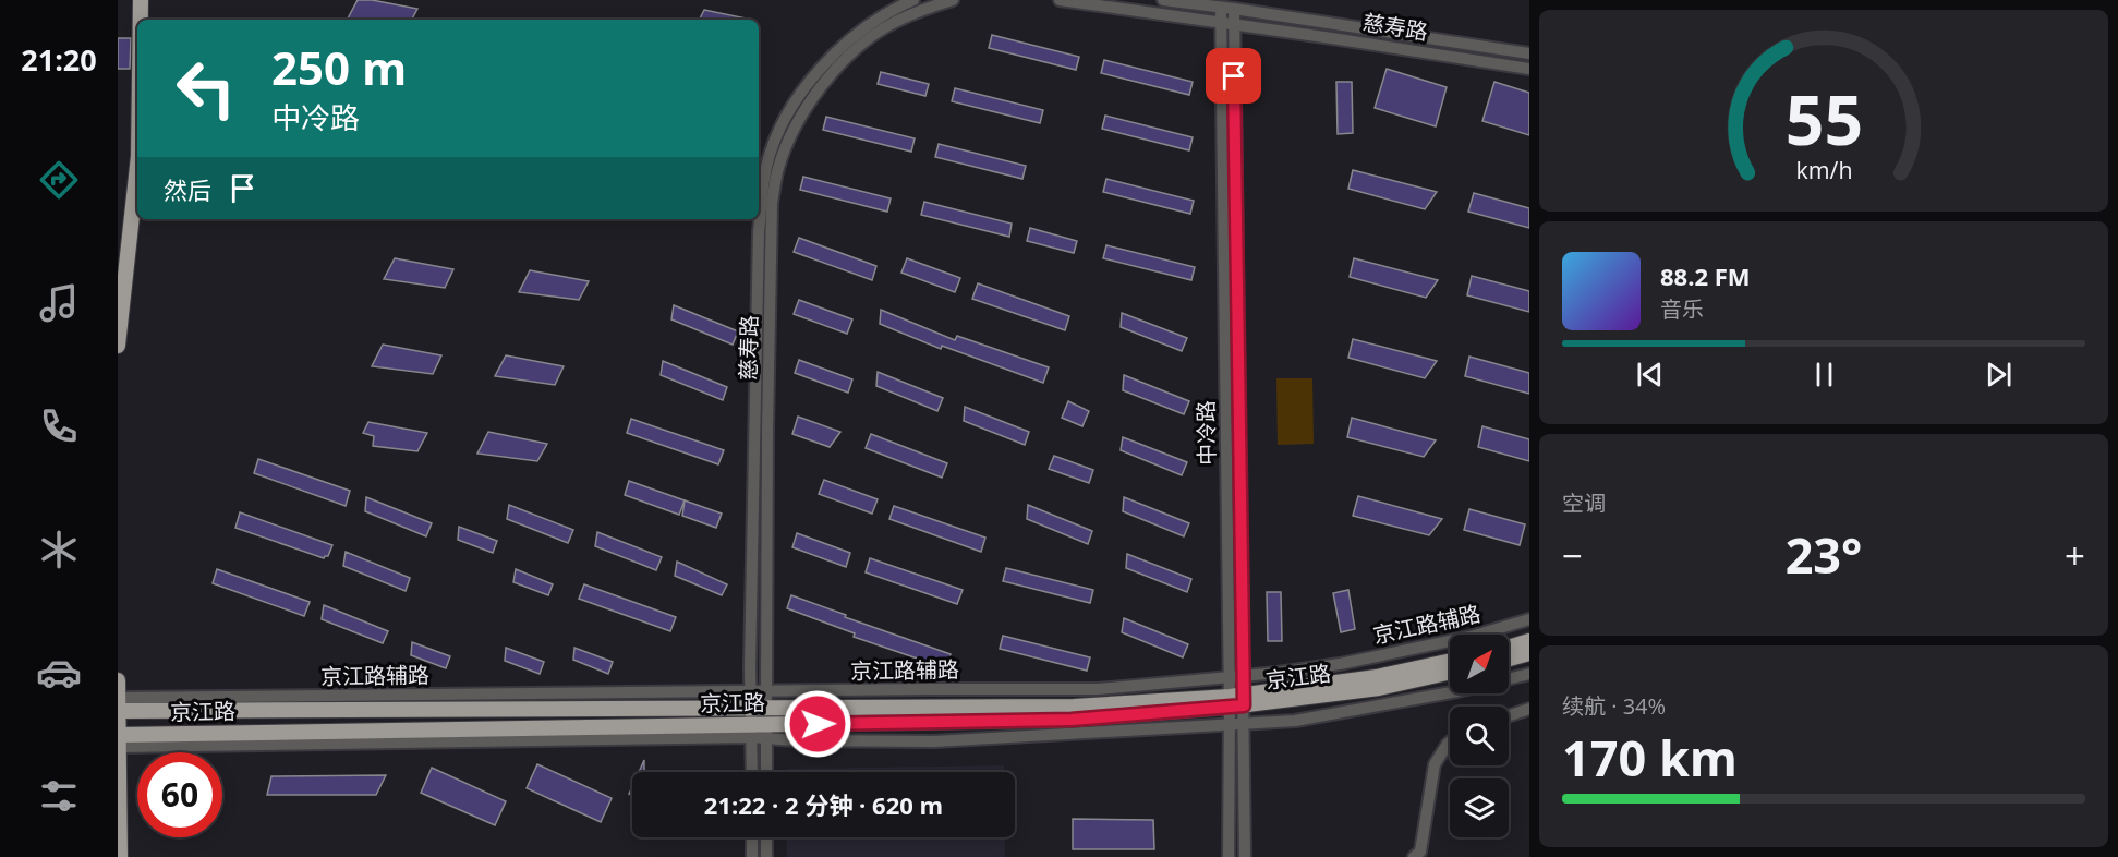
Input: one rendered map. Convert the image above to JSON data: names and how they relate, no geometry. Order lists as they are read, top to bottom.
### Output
{
  "streets": {
    "main road": ["京江路"],
    "street": ["慈寿路", "中冷路", "京江路辅路"]
  },
  "crossings": [
    ["慈寿路", "中冷路"],
    ["慈寿路", "京江路辅路"],
    ["慈寿路", "京江路"],
    ["中冷路", "京江路辅路"],
    ["中冷路", "京江路"]
  ],
  "north": "top right",
  "page": {
    "tabs": "21:20",
    "turn": ["250 m", "中冷路"],
    "then": "然后",
    "song": ["88.2 FM", "音乐"],
    "tile": [
      "空调",
      ["续航 · 34%", "170 km"]
    ],
    "heat": ["−", "23°", "+"],
    "limit": "60",
    "trip": "21:22 · 2 分钟 · 620 m",
    "gauge": ["55", "km/h"]
  }
}
